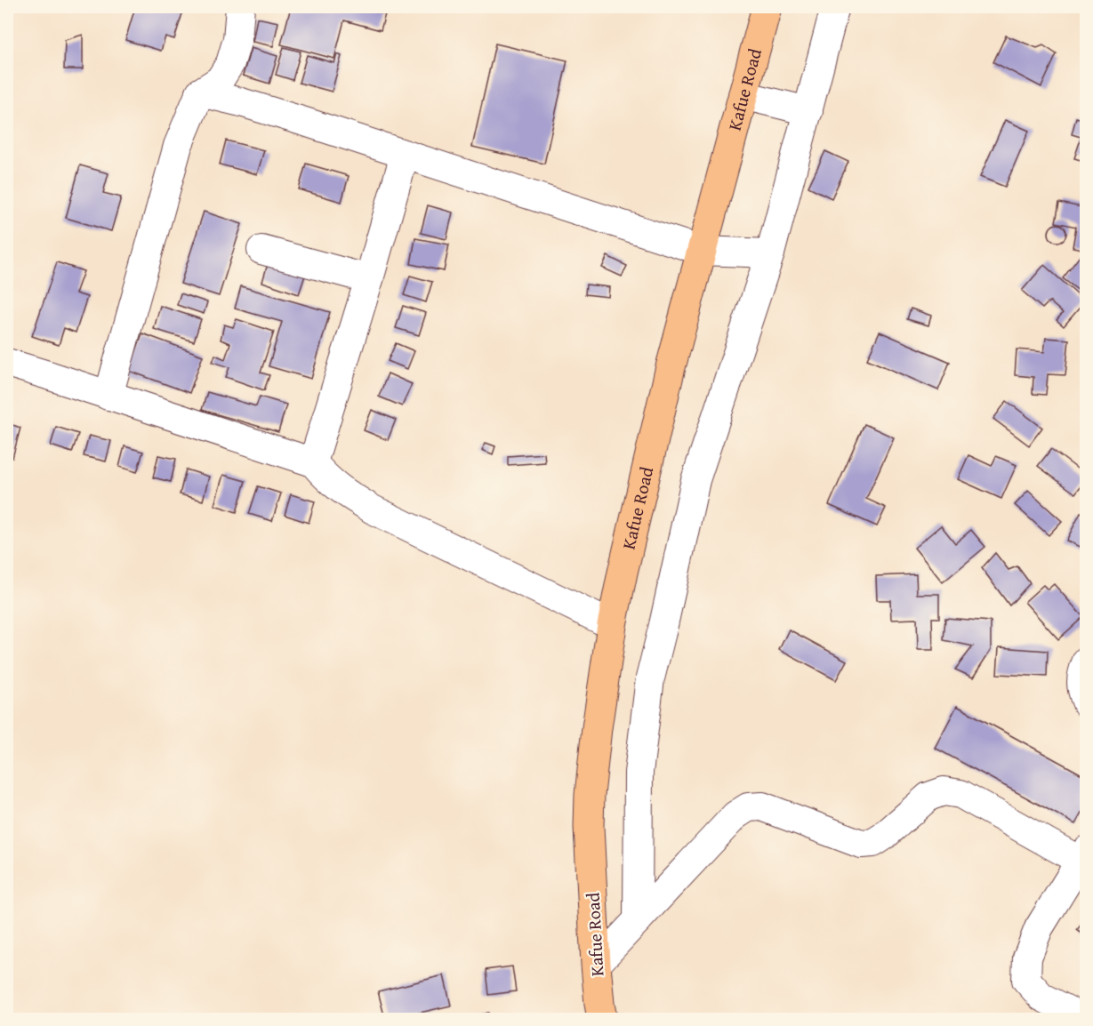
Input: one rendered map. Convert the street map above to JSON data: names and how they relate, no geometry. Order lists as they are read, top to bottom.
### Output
{
  "streets": {
    "highway": ["Kafue Road"]
  }
}
